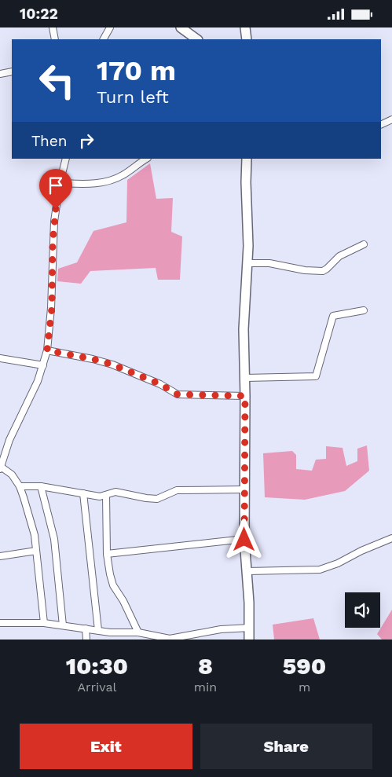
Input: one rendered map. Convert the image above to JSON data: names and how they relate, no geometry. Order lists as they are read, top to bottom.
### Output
{
  "page": {
    "status": "10:22",
    "turn": ["170 m", "Turn left"],
    "then": "Then",
    "eta": [
      "10:30",
      "Arrival",
      "8",
      "min",
      "590",
      "m"
    ],
    "buttons": ["Exit", "Share"]
  }
}
